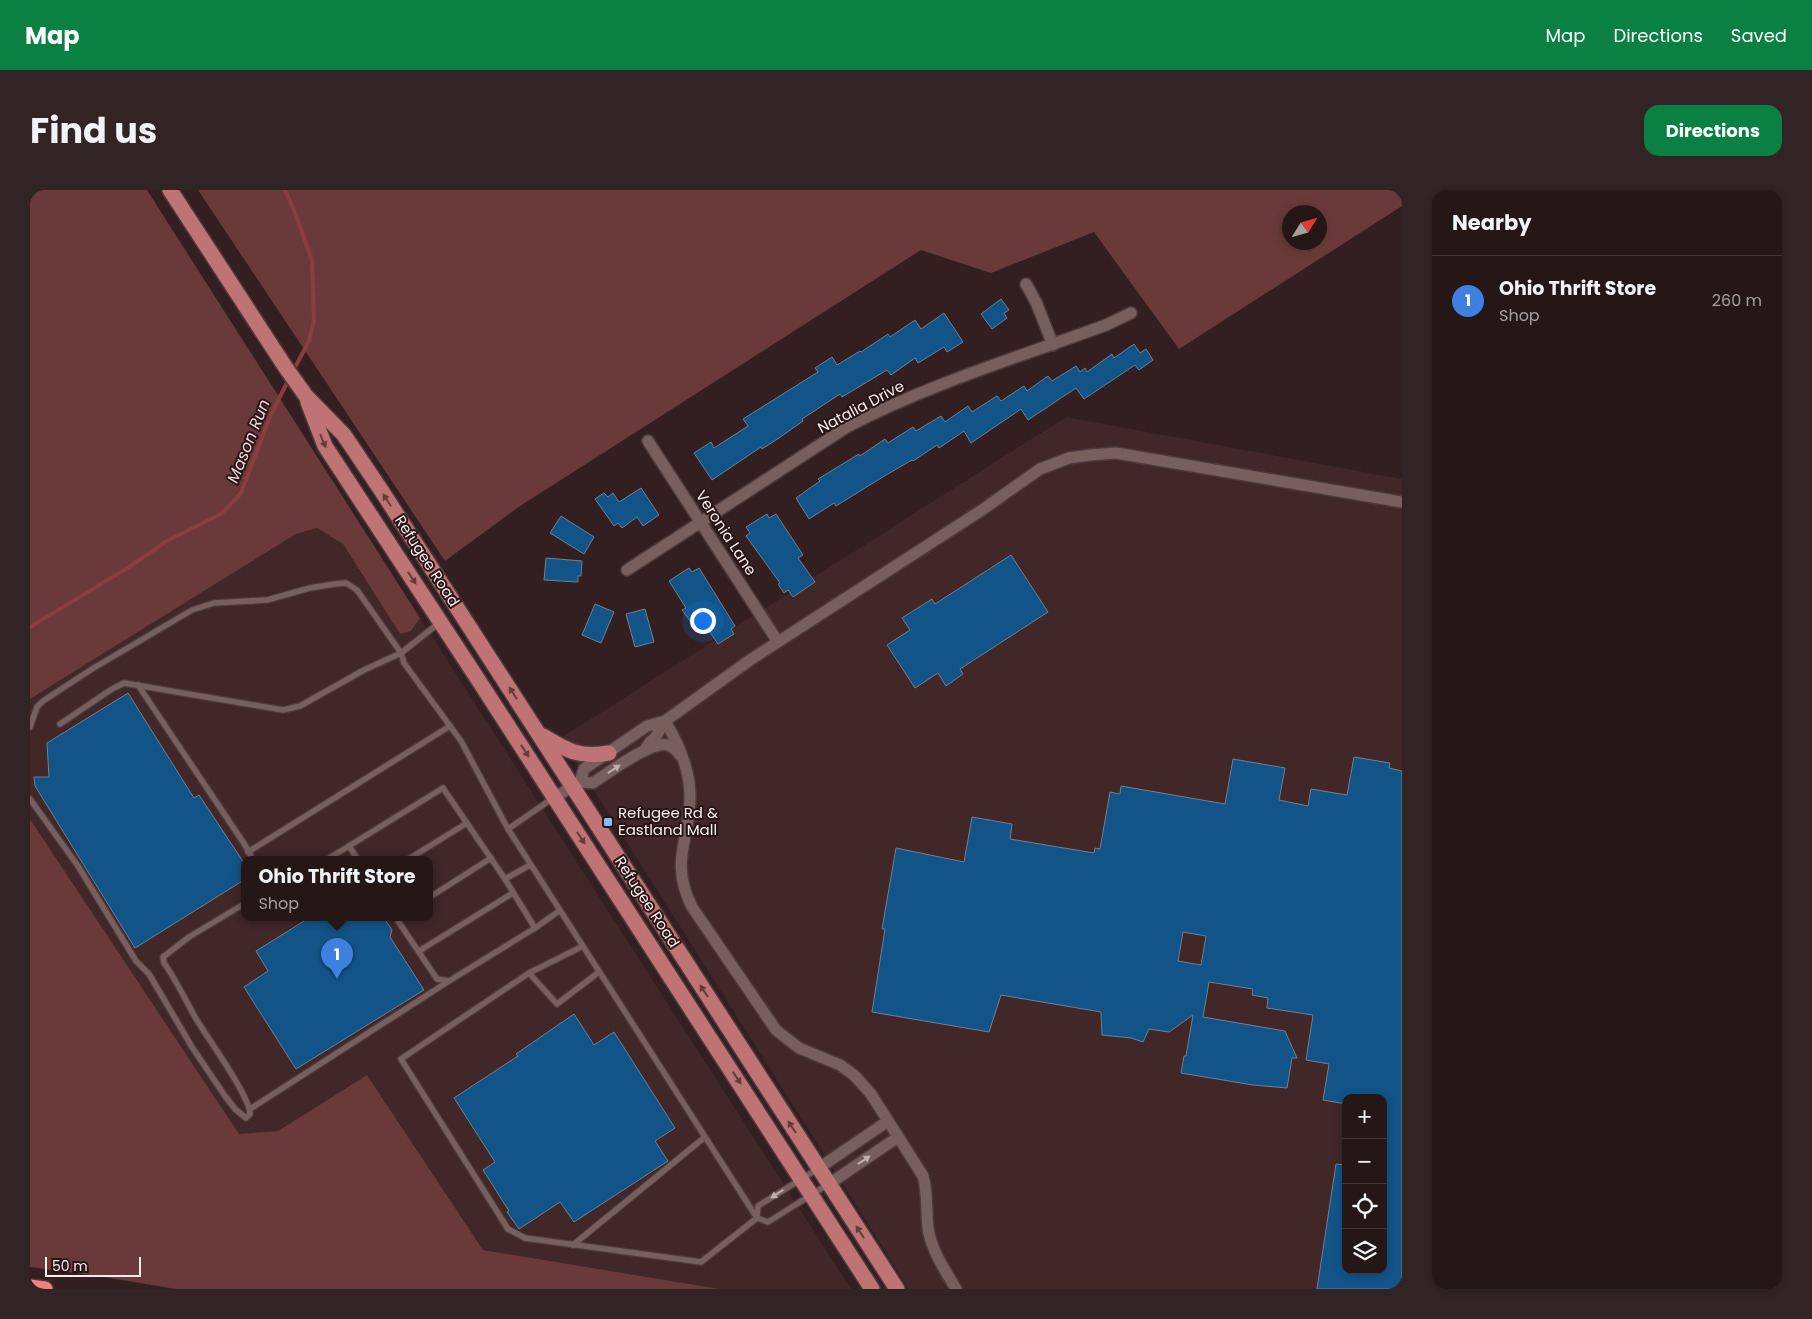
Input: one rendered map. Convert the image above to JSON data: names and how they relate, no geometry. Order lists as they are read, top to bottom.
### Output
{
  "streets": {
    "main road": ["Refugee Road"],
    "street": ["Natalia Drive", "Veronia Lane"]
  },
  "crossings": [
    ["Natalia Drive", "Veronia Lane"]
  ],
  "water": ["Mason Run"],
  "places": {
    "transit": ["Refugee Rd & Eastland Mall"]
  },
  "scale_bar": "50 m",
  "north": "top right",
  "page": {
    "header": "Map",
    "nav": ["Map", "Directions", "Saved"],
    "title": "Find us",
    "buttons": "Directions",
    "heading": "Nearby",
    "list": [
      {
        "mark": "1",
        "name": "Ohio Thrift Store",
        "note": "Shop",
        "value": "260 m"
      }
    ],
    "popup": ["Ohio Thrift Store", "Shop"],
    "pins": "1",
    "map_buttons": ["+", "−"],
    "scale": "50 m"
  }
}
